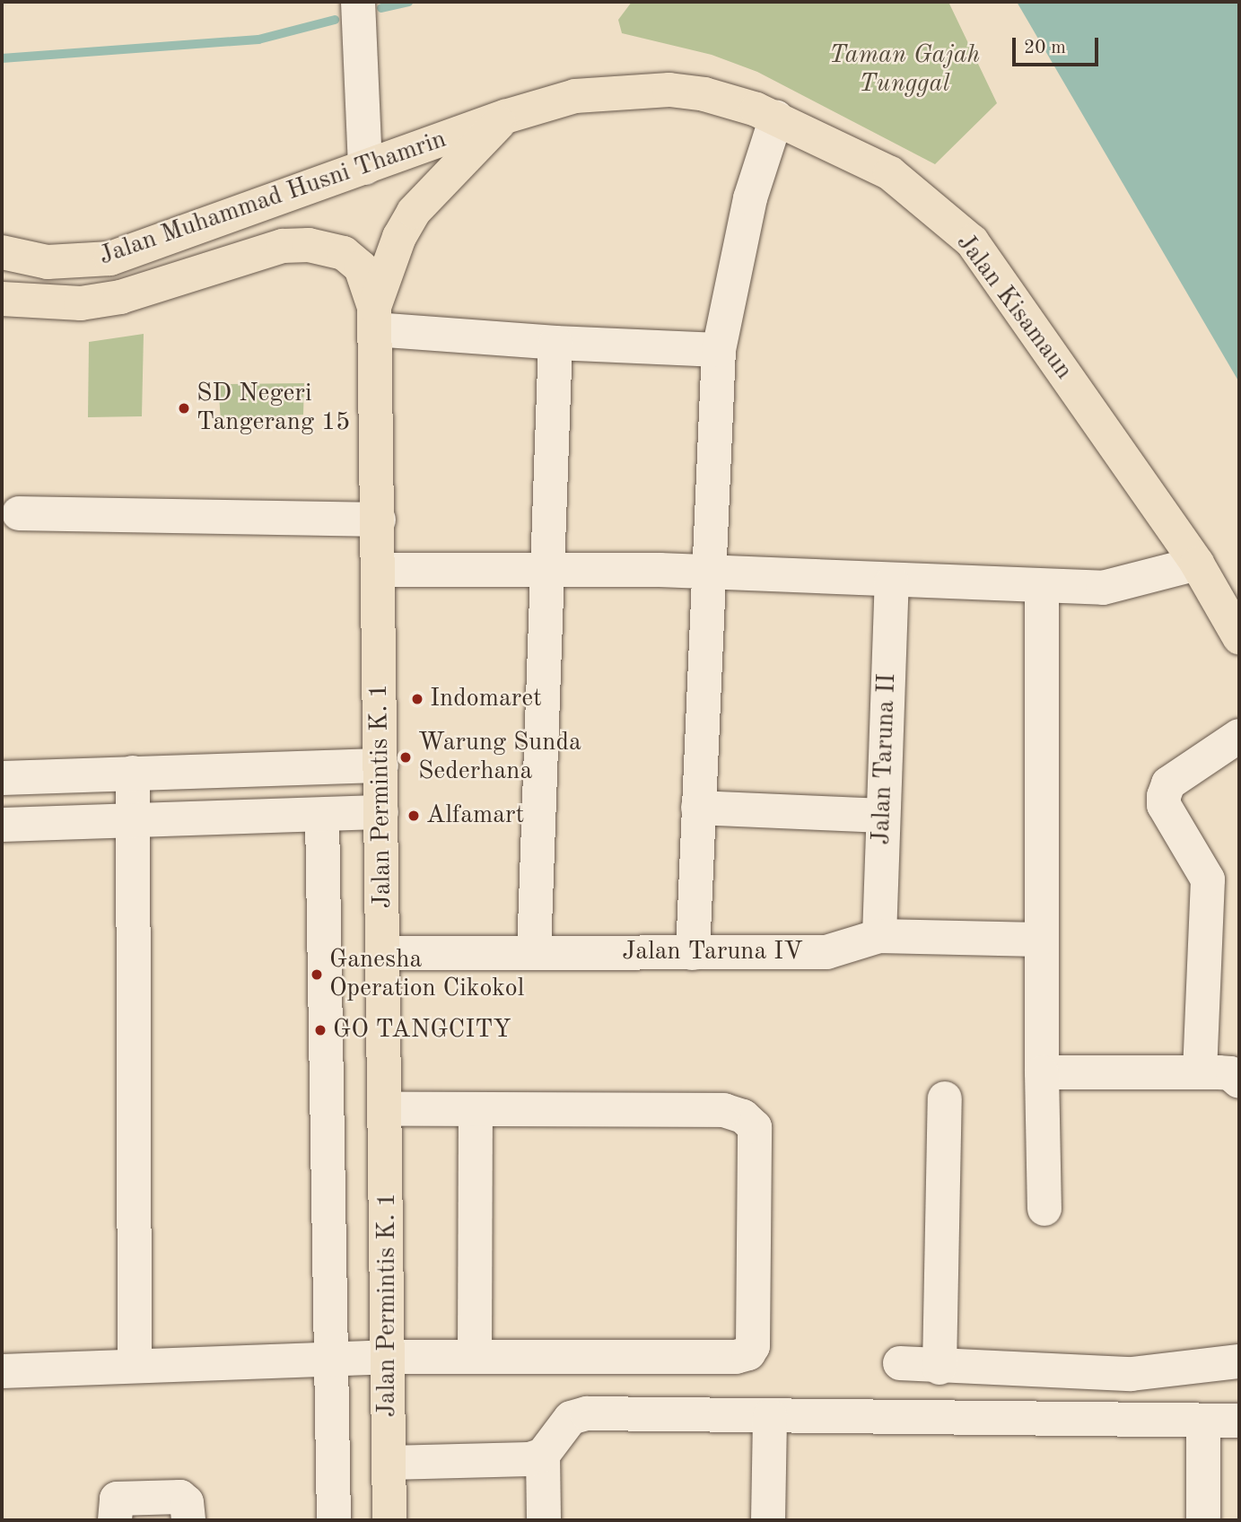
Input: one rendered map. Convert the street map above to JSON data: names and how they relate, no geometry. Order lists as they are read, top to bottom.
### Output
{
  "streets": {
    "main road": ["Jalan Muhammad Husni Thamrin", "Jalan Kisamaun", "Jalan Permintis K. 1"],
    "street": ["Jalan Taruna II", "Jalan Taruna IV"]
  },
  "crossings": [
    ["Jalan Muhammad Husni Thamrin", "Jalan Kisamaun"],
    ["Jalan Muhammad Husni Thamrin", "Jalan Permintis K. 1"],
    ["Jalan Kisamaun", "Jalan Permintis K. 1"],
    ["Jalan Taruna II", "Jalan Taruna IV"],
    ["Jalan Permintis K. 1", "Jalan Taruna IV"]
  ],
  "parks": ["Taman Gajah Tunggal"],
  "places": [
    "SD Negeri Tangerang 15",
    "Indomaret",
    "Warung Sunda Sederhana",
    "Alfamart",
    "Ganesha Operation Cikokol",
    "GO TANGCITY"
  ],
  "scale_bar": "20 m"
}
